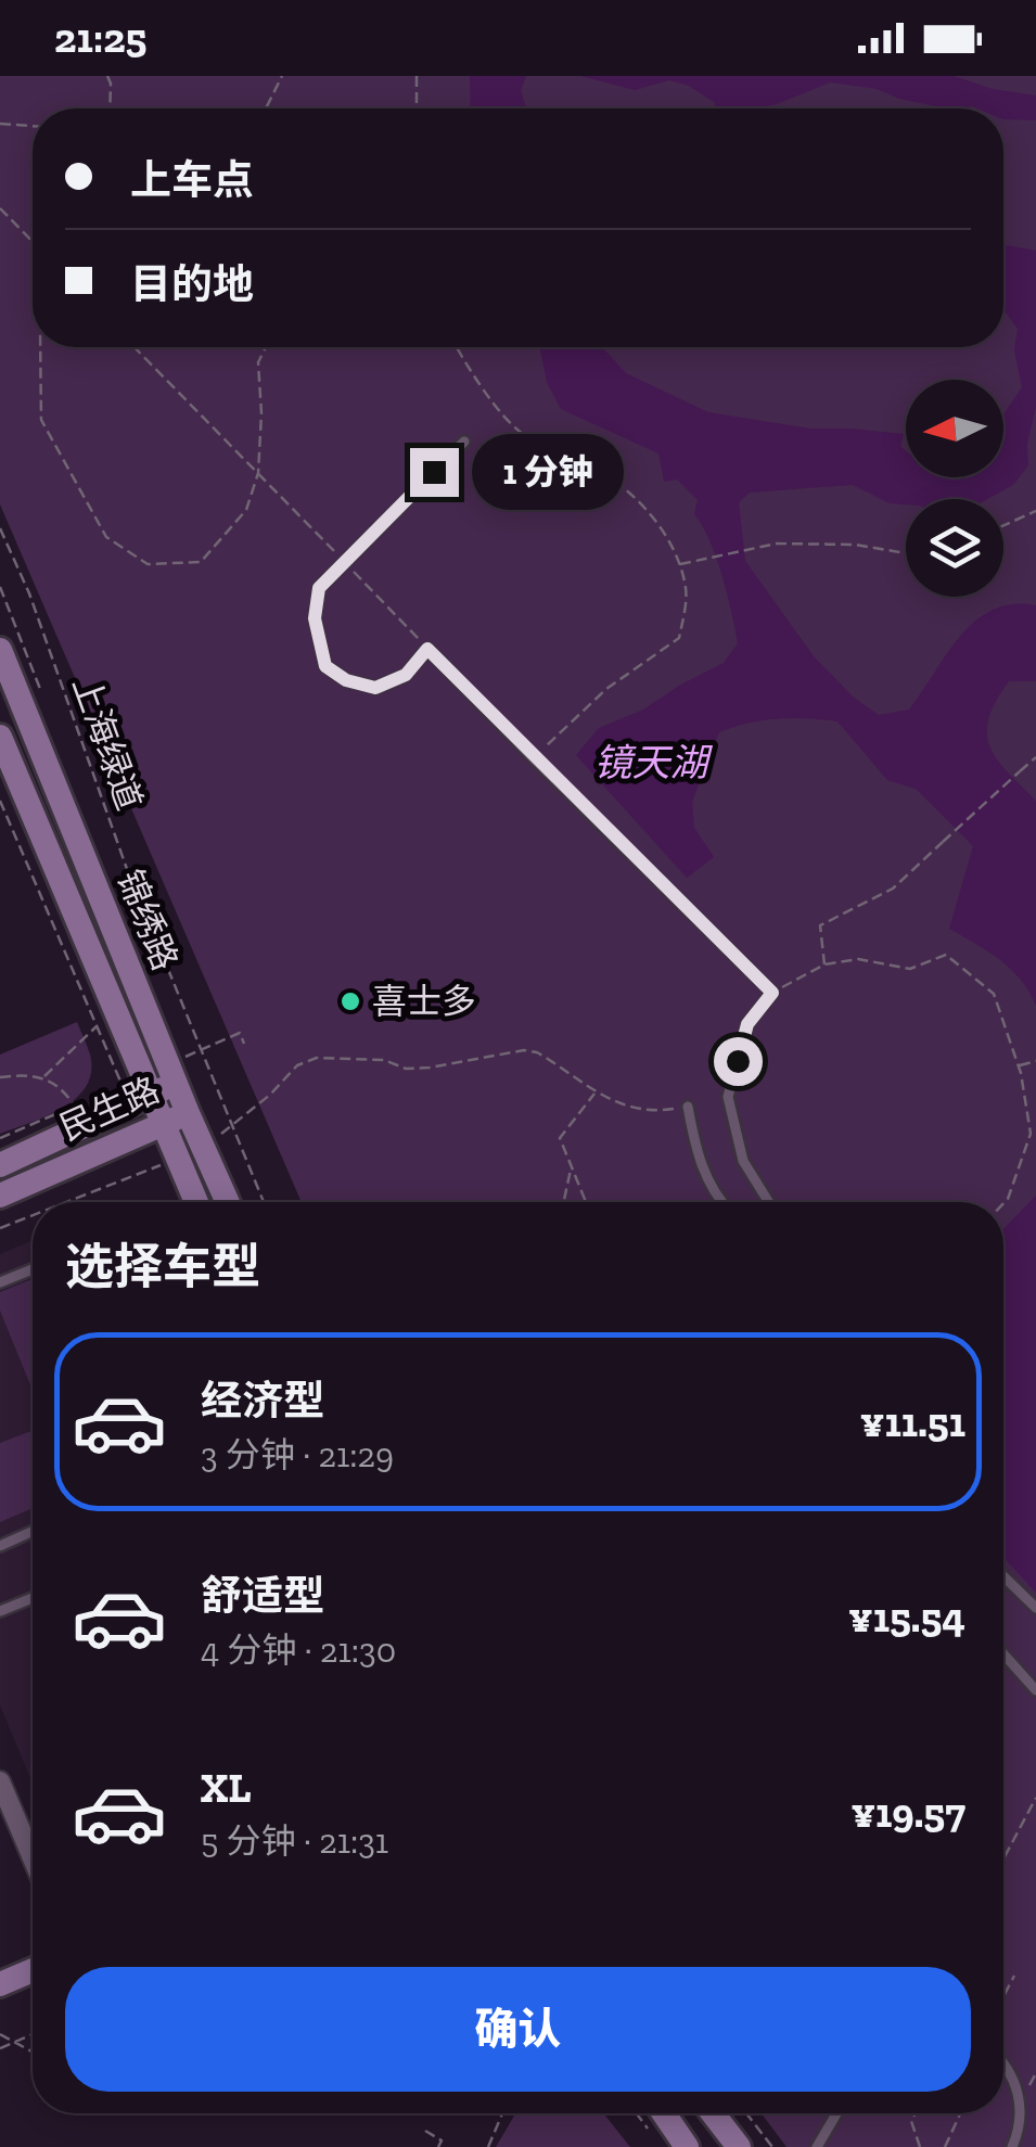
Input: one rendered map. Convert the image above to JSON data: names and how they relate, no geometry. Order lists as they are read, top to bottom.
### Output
{
  "streets": {
    "main road": ["锦绣路", "民生路"],
    "path": ["上海绿道"]
  },
  "crossings": [
    ["锦绣路", "民生路"]
  ],
  "water": ["镜天湖"],
  "places": ["喜士多"],
  "north": "left",
  "page": {
    "status": "21:25",
    "banner": ["上车点", "目的地"],
    "bubble": "1 分钟",
    "heading": "选择车型",
    "list": [
      {
        "name": "经济型",
        "note": "3 分钟 · 21:29",
        "value": "¥11.51"
      },
      {
        "name": "舒适型",
        "note": "4 分钟 · 21:30",
        "value": "¥15.54"
      },
      {
        "name": "XL",
        "note": "5 分钟 · 21:31",
        "value": "¥19.57"
      }
    ],
    "buttons": "确认"
  }
}
